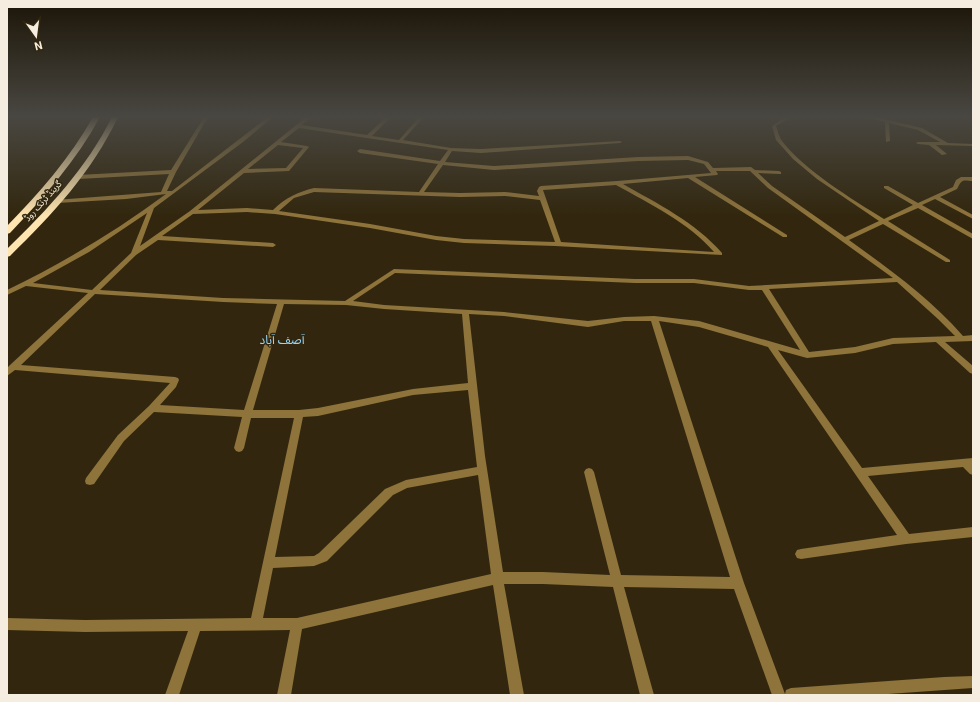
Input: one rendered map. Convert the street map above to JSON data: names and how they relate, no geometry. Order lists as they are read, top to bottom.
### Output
{
  "streets": {
    "highway": ["گرینڈ ٹرنک روڈ"]
  },
  "districts": ["آصف آباد"],
  "north": "bottom"
}
